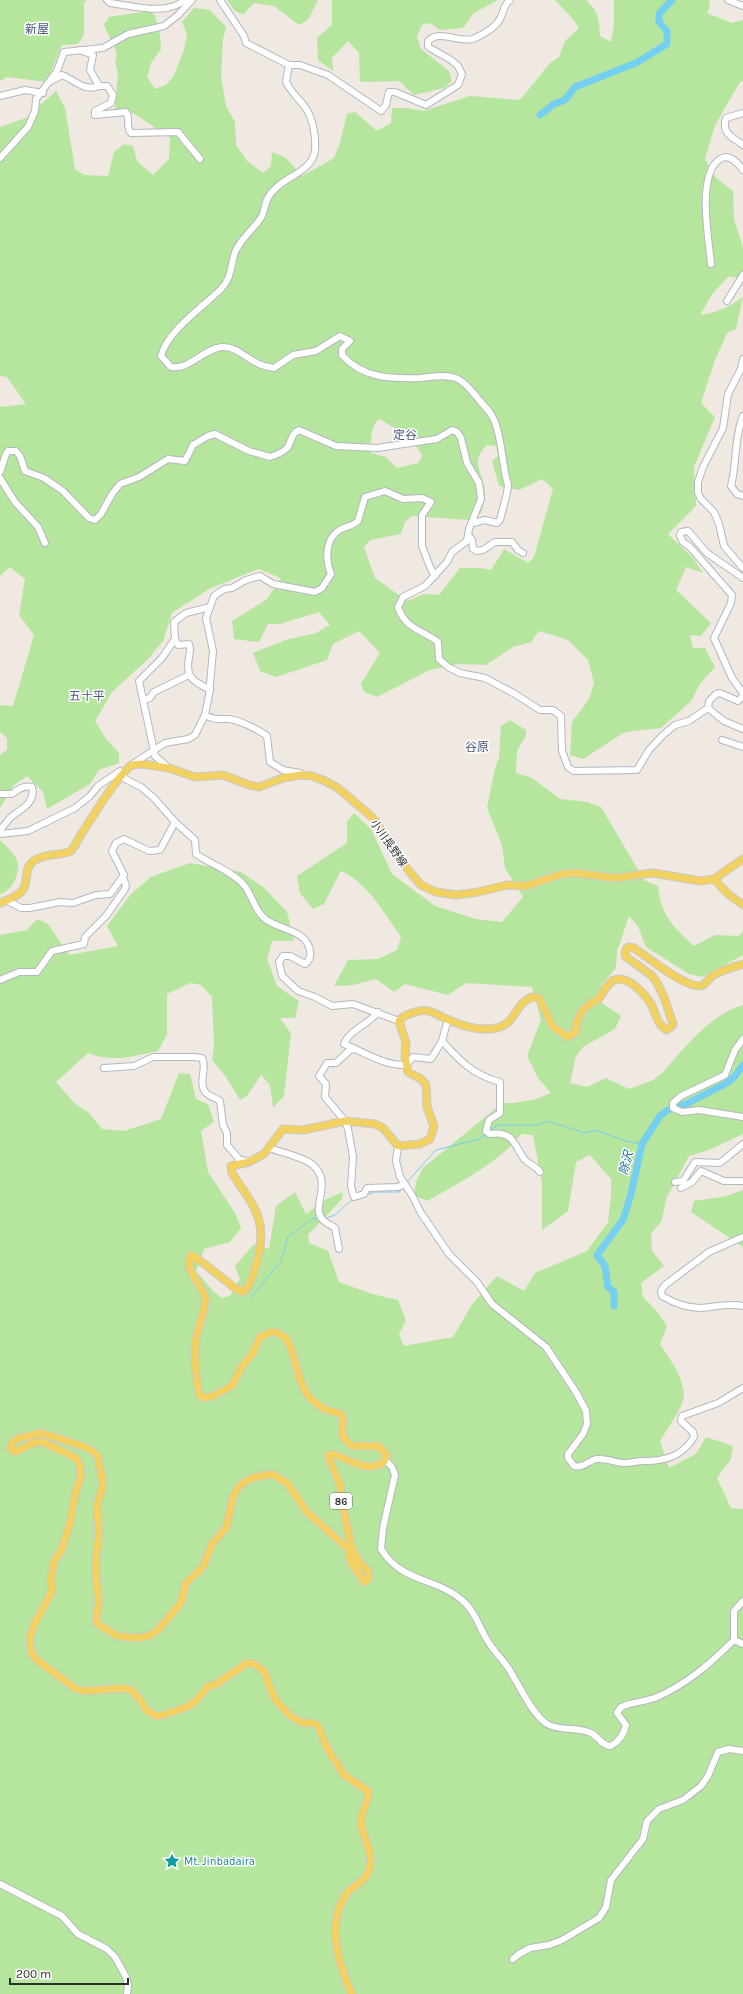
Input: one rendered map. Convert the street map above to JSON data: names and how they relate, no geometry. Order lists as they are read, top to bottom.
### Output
{
  "streets": {
    "main road": ["小川長野線", "86"]
  },
  "districts": [
    "新屋",
    "定谷",
    "五十平",
    "谷原"
  ],
  "water": ["除沢"],
  "places": {
    "place": ["Mt. Jinbadaira"]
  },
  "scale_bar": "200 m"
}
